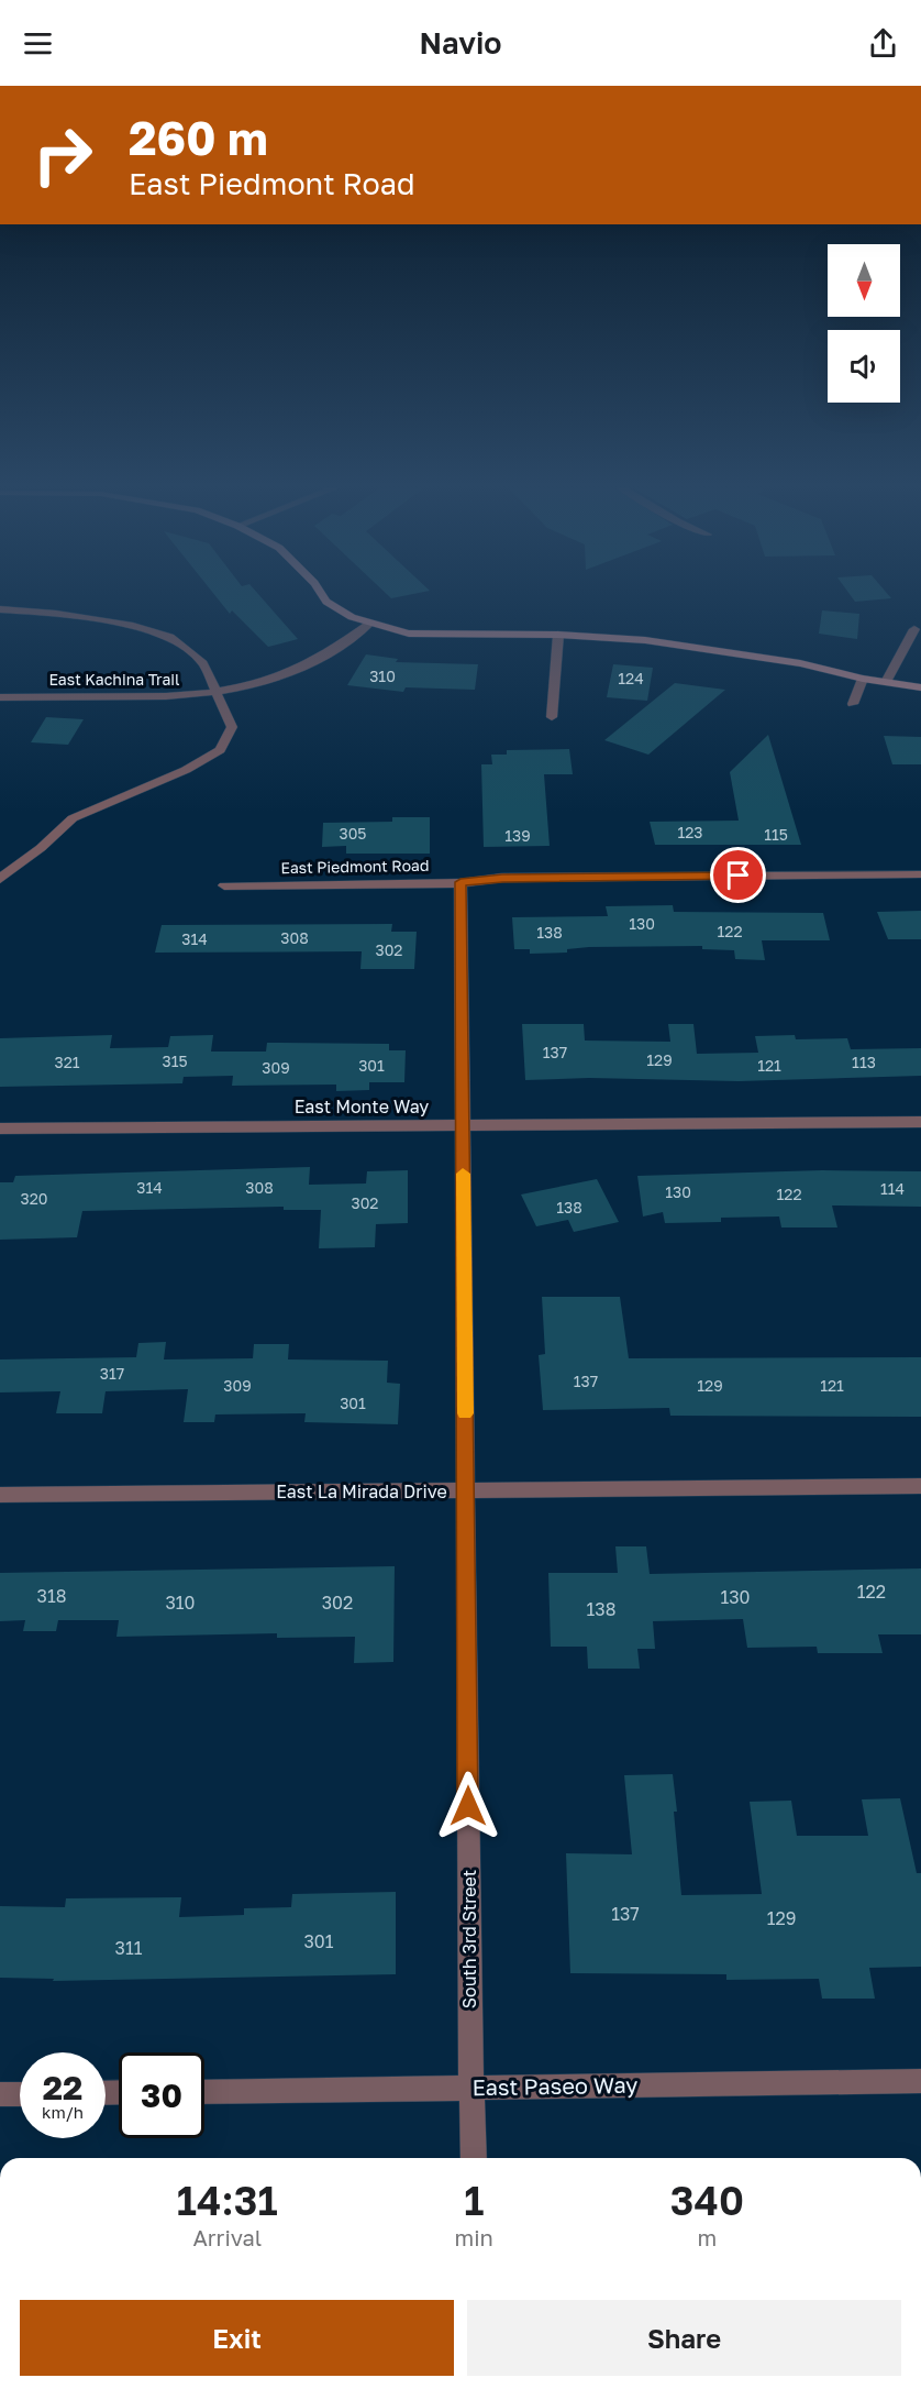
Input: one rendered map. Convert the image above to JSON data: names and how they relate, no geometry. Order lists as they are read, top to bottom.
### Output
{
  "streets": {
    "street": [
      "East Kachina Trail",
      "East Piedmont Road",
      "East Monte Way",
      "East La Mirada Drive",
      "South 3rd Street",
      "East Paseo Way"
    ]
  },
  "crossings": [
    ["East Piedmont Road", "South 3rd Street"],
    ["East Monte Way", "South 3rd Street"],
    ["East La Mirada Drive", "South 3rd Street"],
    ["South 3rd Street", "East Paseo Way"]
  ],
  "house_numbers": [
    "310",
    "124",
    "123",
    "305",
    "115",
    "139",
    "130",
    "122",
    "138",
    "308",
    "314",
    "302",
    "137",
    "129",
    "315",
    "321",
    "113",
    "301",
    "121",
    "309",
    "314",
    "308",
    "114",
    "130",
    "122",
    "320",
    "302",
    "138",
    "317",
    "137",
    "309",
    "129",
    "121",
    "301",
    "122",
    "318",
    "130",
    "310",
    "302",
    "138",
    "137",
    "129",
    "301",
    "311"
  ],
  "north": "bottom",
  "page": {
    "header": "Navio",
    "turn": ["260 m", "East Piedmont Road"],
    "speed": "22 km/h",
    "limit": "30",
    "eta": [
      "14:31",
      "Arrival",
      "1",
      "min",
      "340",
      "m"
    ],
    "buttons": ["Exit", "Share"]
  }
}
